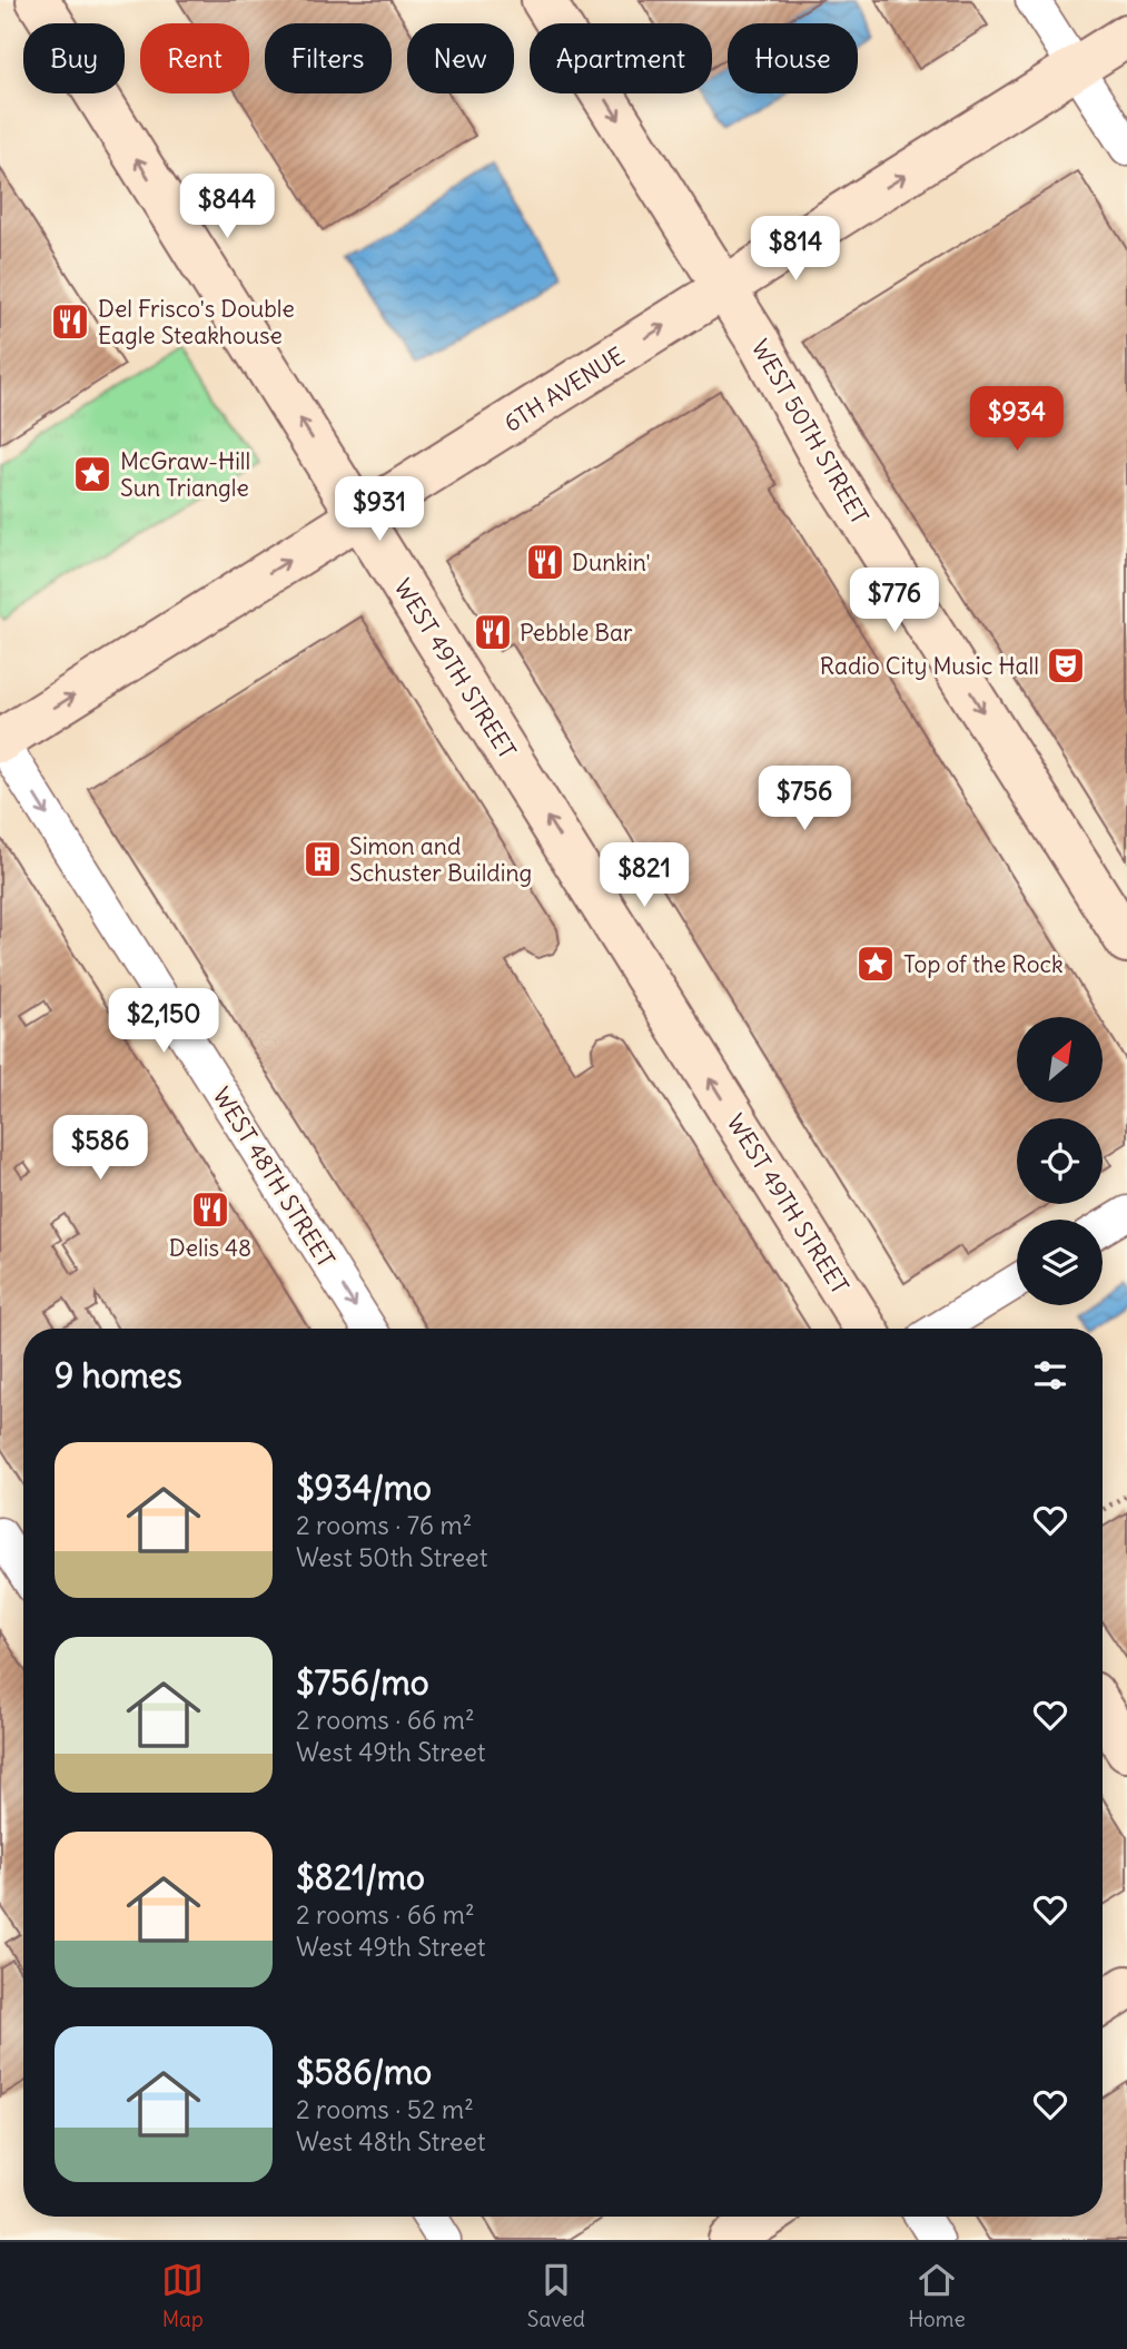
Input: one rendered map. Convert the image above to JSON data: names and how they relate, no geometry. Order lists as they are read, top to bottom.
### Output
{
  "streets": {
    "main road": ["6TH AVENUE", "WEST 50TH STREET", "WEST 49TH STREET"],
    "street": ["WEST 48TH STREET"]
  },
  "crossings": [
    ["6TH AVENUE", "WEST 50TH STREET"],
    ["6TH AVENUE", "WEST 49TH STREET"],
    ["6TH AVENUE", "WEST 48TH STREET"]
  ],
  "one_way": [
    "6TH AVENUE",
    "WEST 50TH STREET",
    "WEST 49TH STREET",
    "WEST 48TH STREET"
  ],
  "places": {
    "restaurant": [
      "Del Frisco's Double Eagle Steakhouse",
      "Dunkin'",
      "Pebble Bar",
      "Delis 48"
    ],
    "place": ["McGraw-Hill Sun Triangle", "Top of the Rock"],
    "theatre": ["Radio City Music Hall"],
    "building": ["Simon and Schuster Building"]
  },
  "north": "top right",
  "page": {
    "chip": [
      "Buy",
      "Rent",
      "Filters",
      "New",
      "Apartment",
      "House"
    ],
    "price": [
      "$844",
      "$814",
      "$934",
      "$931",
      "$776",
      "$756",
      "$821",
      "$2,150",
      "$586"
    ],
    "heading": "9 homes",
    "list": [
      {
        "name": "$934/mo",
        "note": "2 rooms · 76 m² · West 50th Street"
      },
      {
        "name": "$756/mo",
        "note": "2 rooms · 66 m² · West 49th Street"
      },
      {
        "name": "$821/mo",
        "note": "2 rooms · 66 m² · West 49th Street"
      },
      {
        "name": "$586/mo",
        "note": "2 rooms · 52 m² · West 48th Street"
      }
    ],
    "tabs": ["Map", "Saved", "Home"]
  }
}
